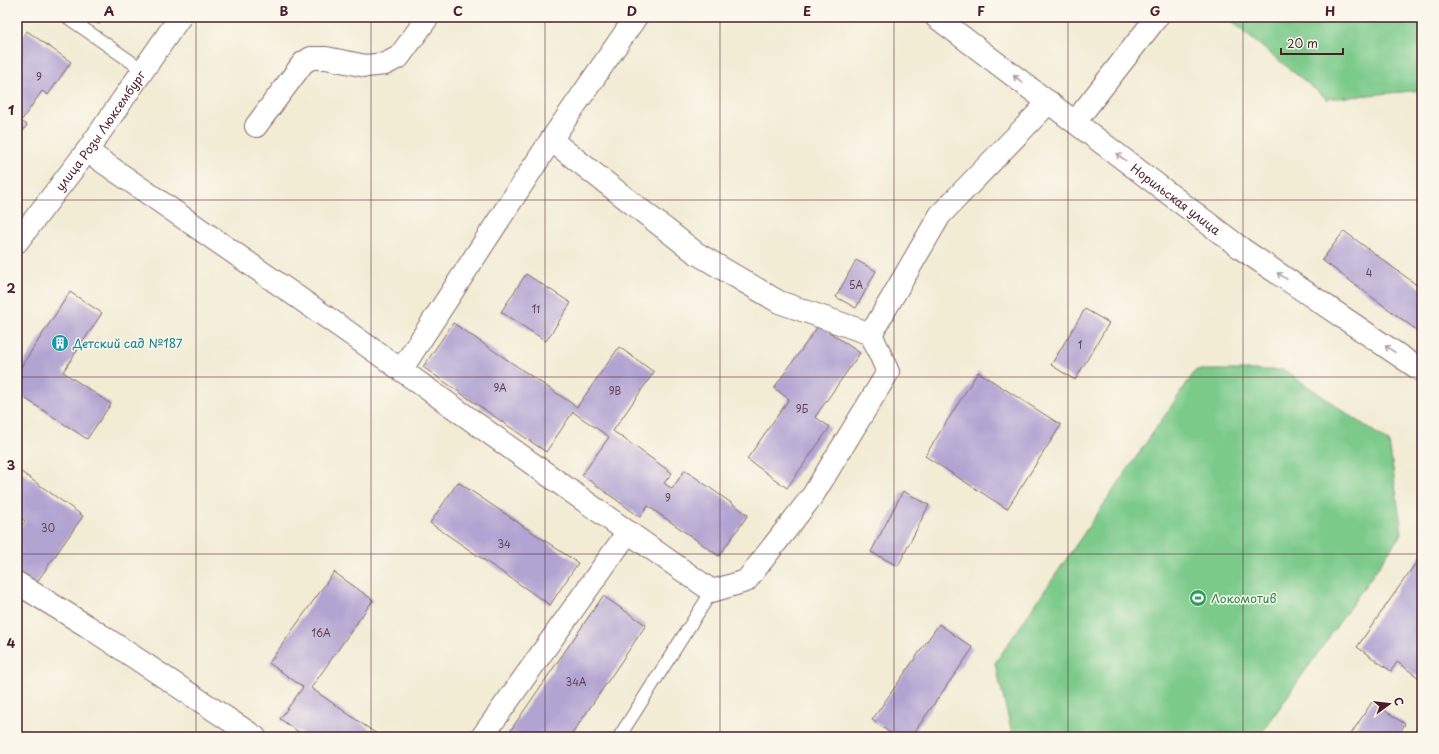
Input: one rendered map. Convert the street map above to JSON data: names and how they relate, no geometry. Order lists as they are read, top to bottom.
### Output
{
  "streets": {
    "street": ["улица Розы Люксембург", "Норильская улица"]
  },
  "one_way": ["Норильская улица"],
  "places": {
    "building": ["Детский сад №187"],
    "sports": ["Локомотив"]
  },
  "house_numbers": [
    "9",
    "4",
    "5А",
    "11",
    "1",
    "9А",
    "9В",
    "9Б",
    "9",
    "30",
    "34",
    "16А",
    "34А"
  ],
  "scale_bar": "20 m",
  "north": "right",
  "grid": {
    "columns": [
      "A",
      "B",
      "C",
      "D",
      "E",
      "F",
      "G",
      "H"
    ],
    "rows": [
      "1",
      "2",
      "3",
      "4"
    ]
  }
}
